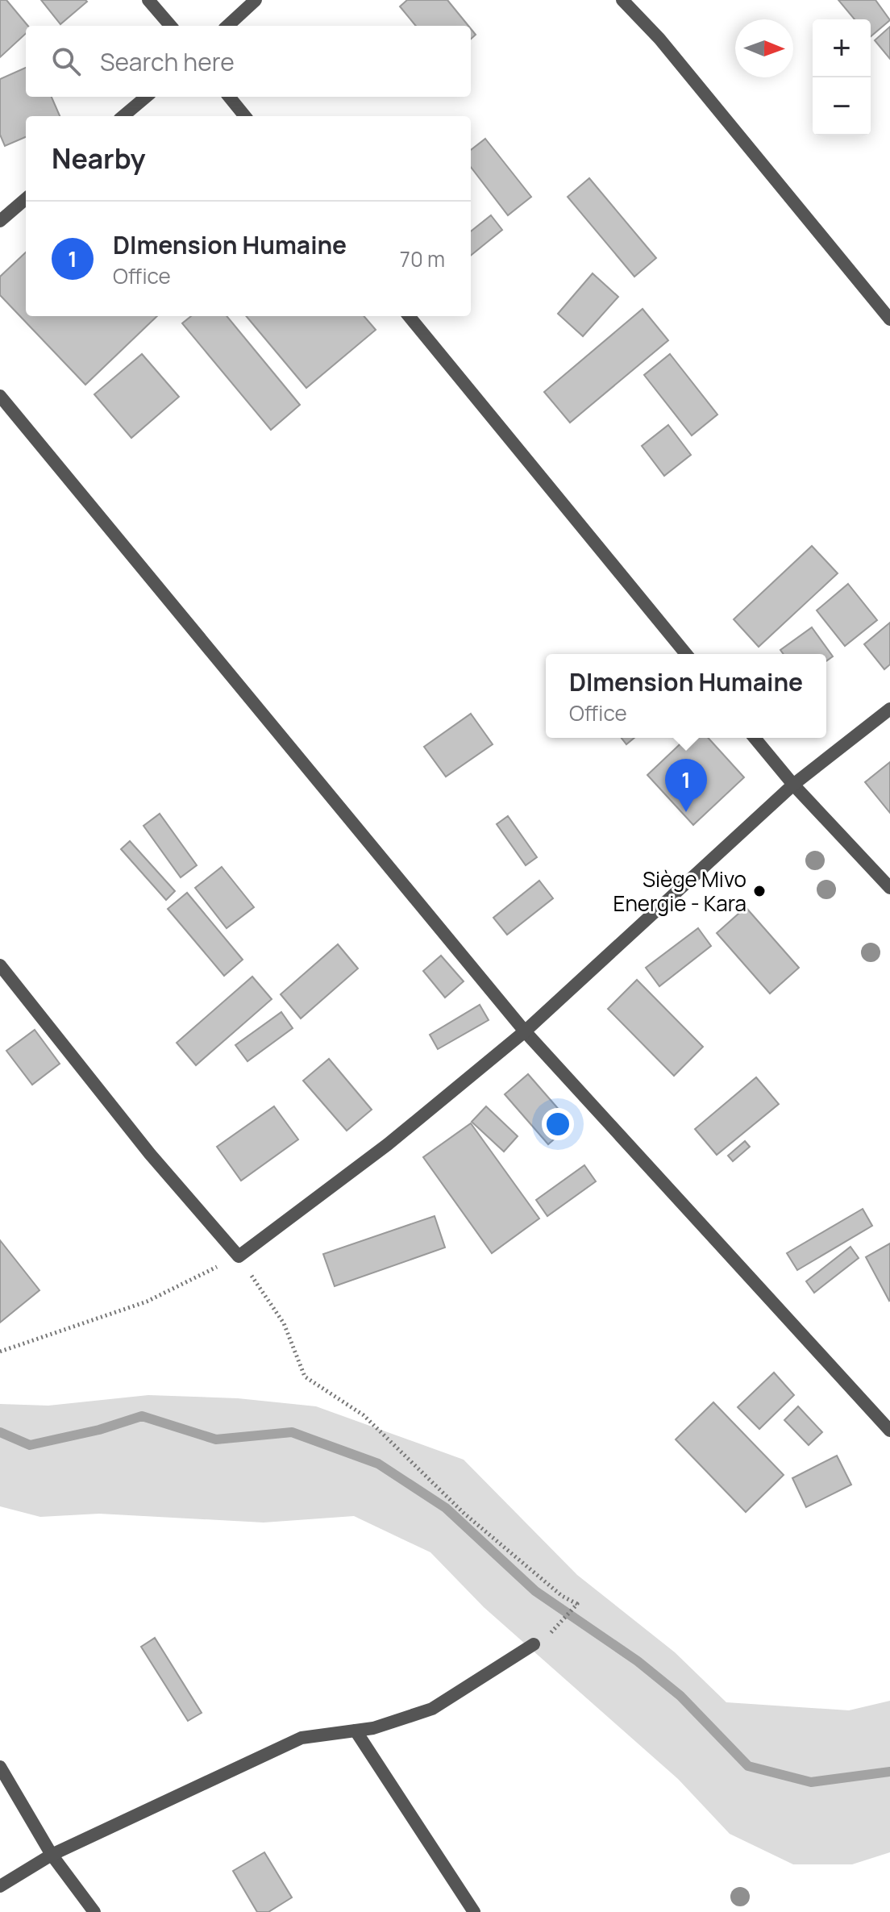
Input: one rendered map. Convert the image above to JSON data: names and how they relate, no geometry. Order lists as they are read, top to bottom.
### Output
{
  "places": ["Siège Mivo Energie - Kara"],
  "north": "right",
  "page": {
    "map_buttons": ["+", "−"],
    "search": "Search here",
    "heading": "Nearby",
    "list": [
      {
        "mark": "1",
        "name": "DImension Humaine",
        "note": "Office",
        "value": "70 m"
      }
    ],
    "popup": ["DImension Humaine", "Office"],
    "pins": "1"
  }
}
